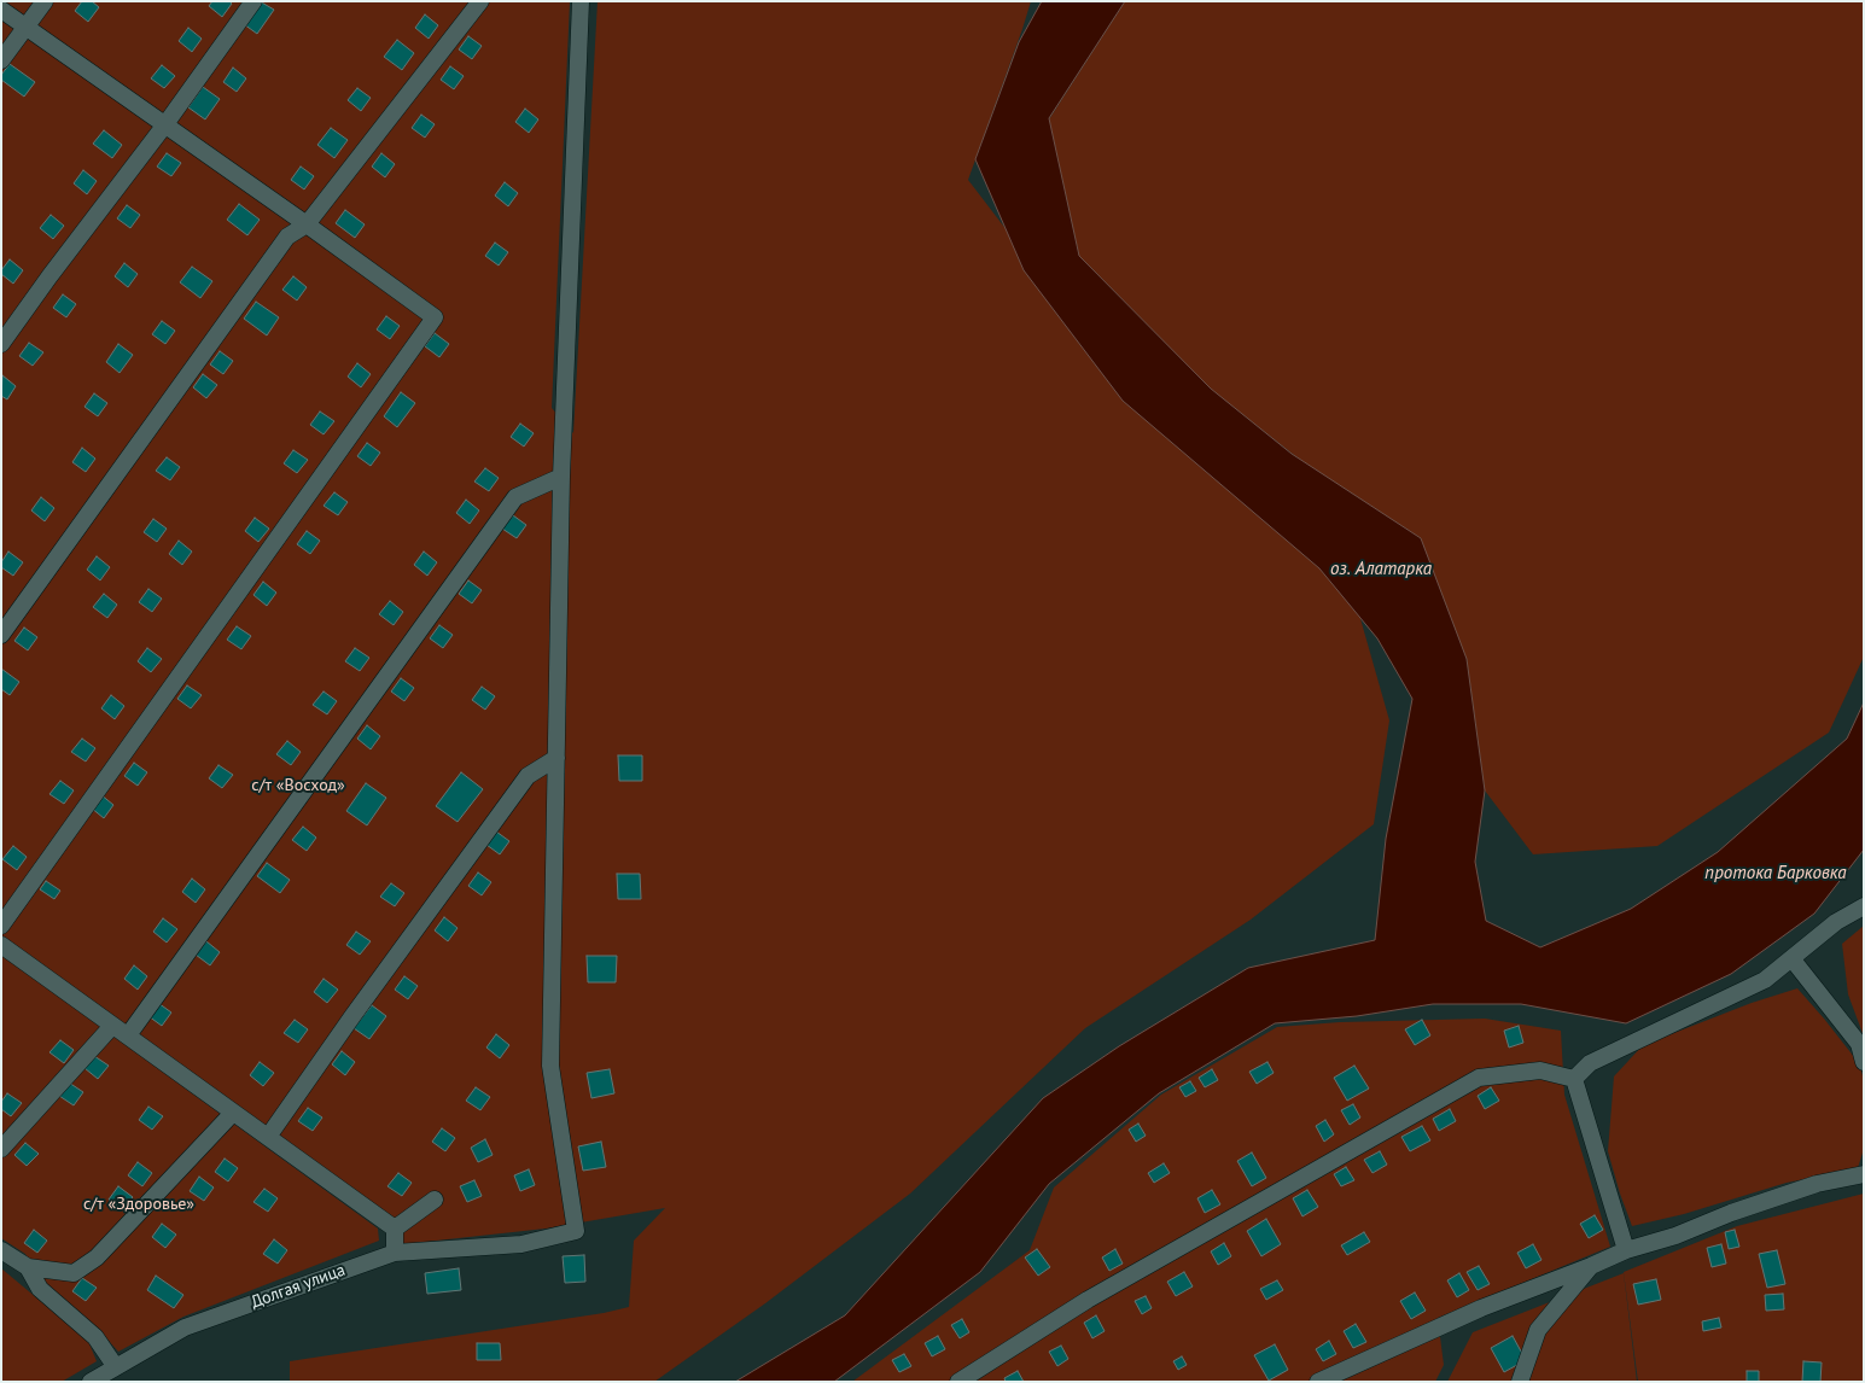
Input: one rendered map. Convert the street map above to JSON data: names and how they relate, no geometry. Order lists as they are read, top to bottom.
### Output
{
  "streets": {
    "street": ["Долгая улица"]
  },
  "water": ["оз. Алатарка", "протока Барковка"],
  "parks": ["с/т «Восход»", "с/т «Здоровье»"]
}
